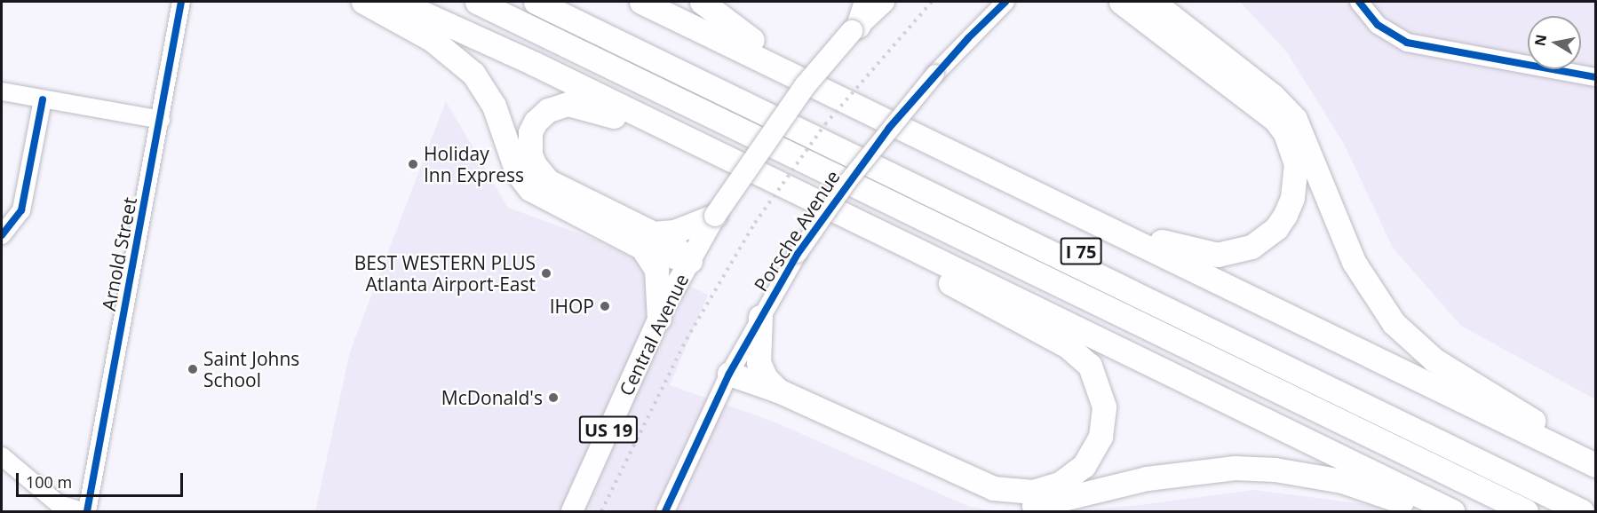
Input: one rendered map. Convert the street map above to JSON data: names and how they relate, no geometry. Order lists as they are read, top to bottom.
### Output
{
  "streets": {
    "highway": ["I 75"],
    "main road": ["Central Avenue", "US 19"],
    "street": ["Porsche Avenue", "Arnold Street"]
  },
  "crossings": [
    ["Central Avenue", "US 19"]
  ],
  "places": [
    "Holiday Inn Express",
    "BEST WESTERN PLUS Atlanta Airport-East",
    "IHOP",
    "Saint Johns School",
    "McDonald's"
  ],
  "scale_bar": "100 m",
  "north": "left"
}
